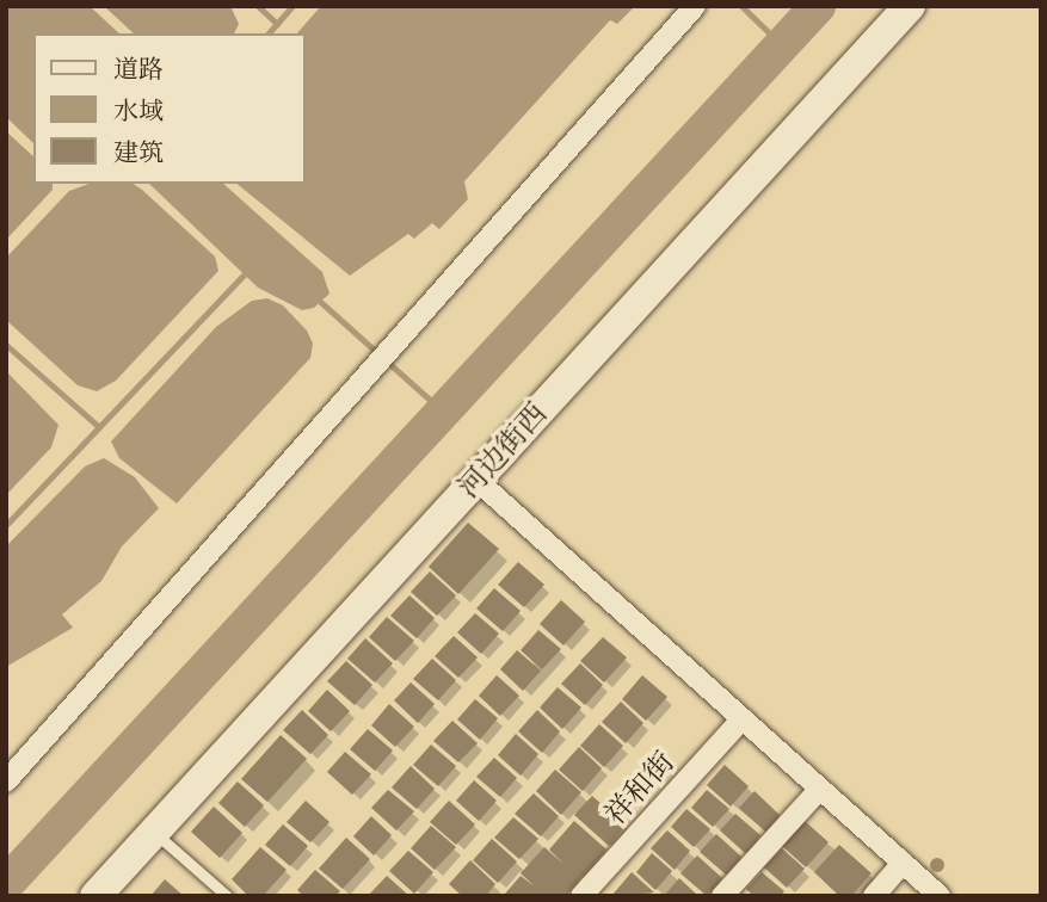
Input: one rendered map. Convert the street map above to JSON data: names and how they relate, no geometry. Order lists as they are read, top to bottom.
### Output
{
  "streets": {
    "street": ["河边街西", "祥和街"]
  },
  "legend": ["道路", "水域", "建筑"]
}
